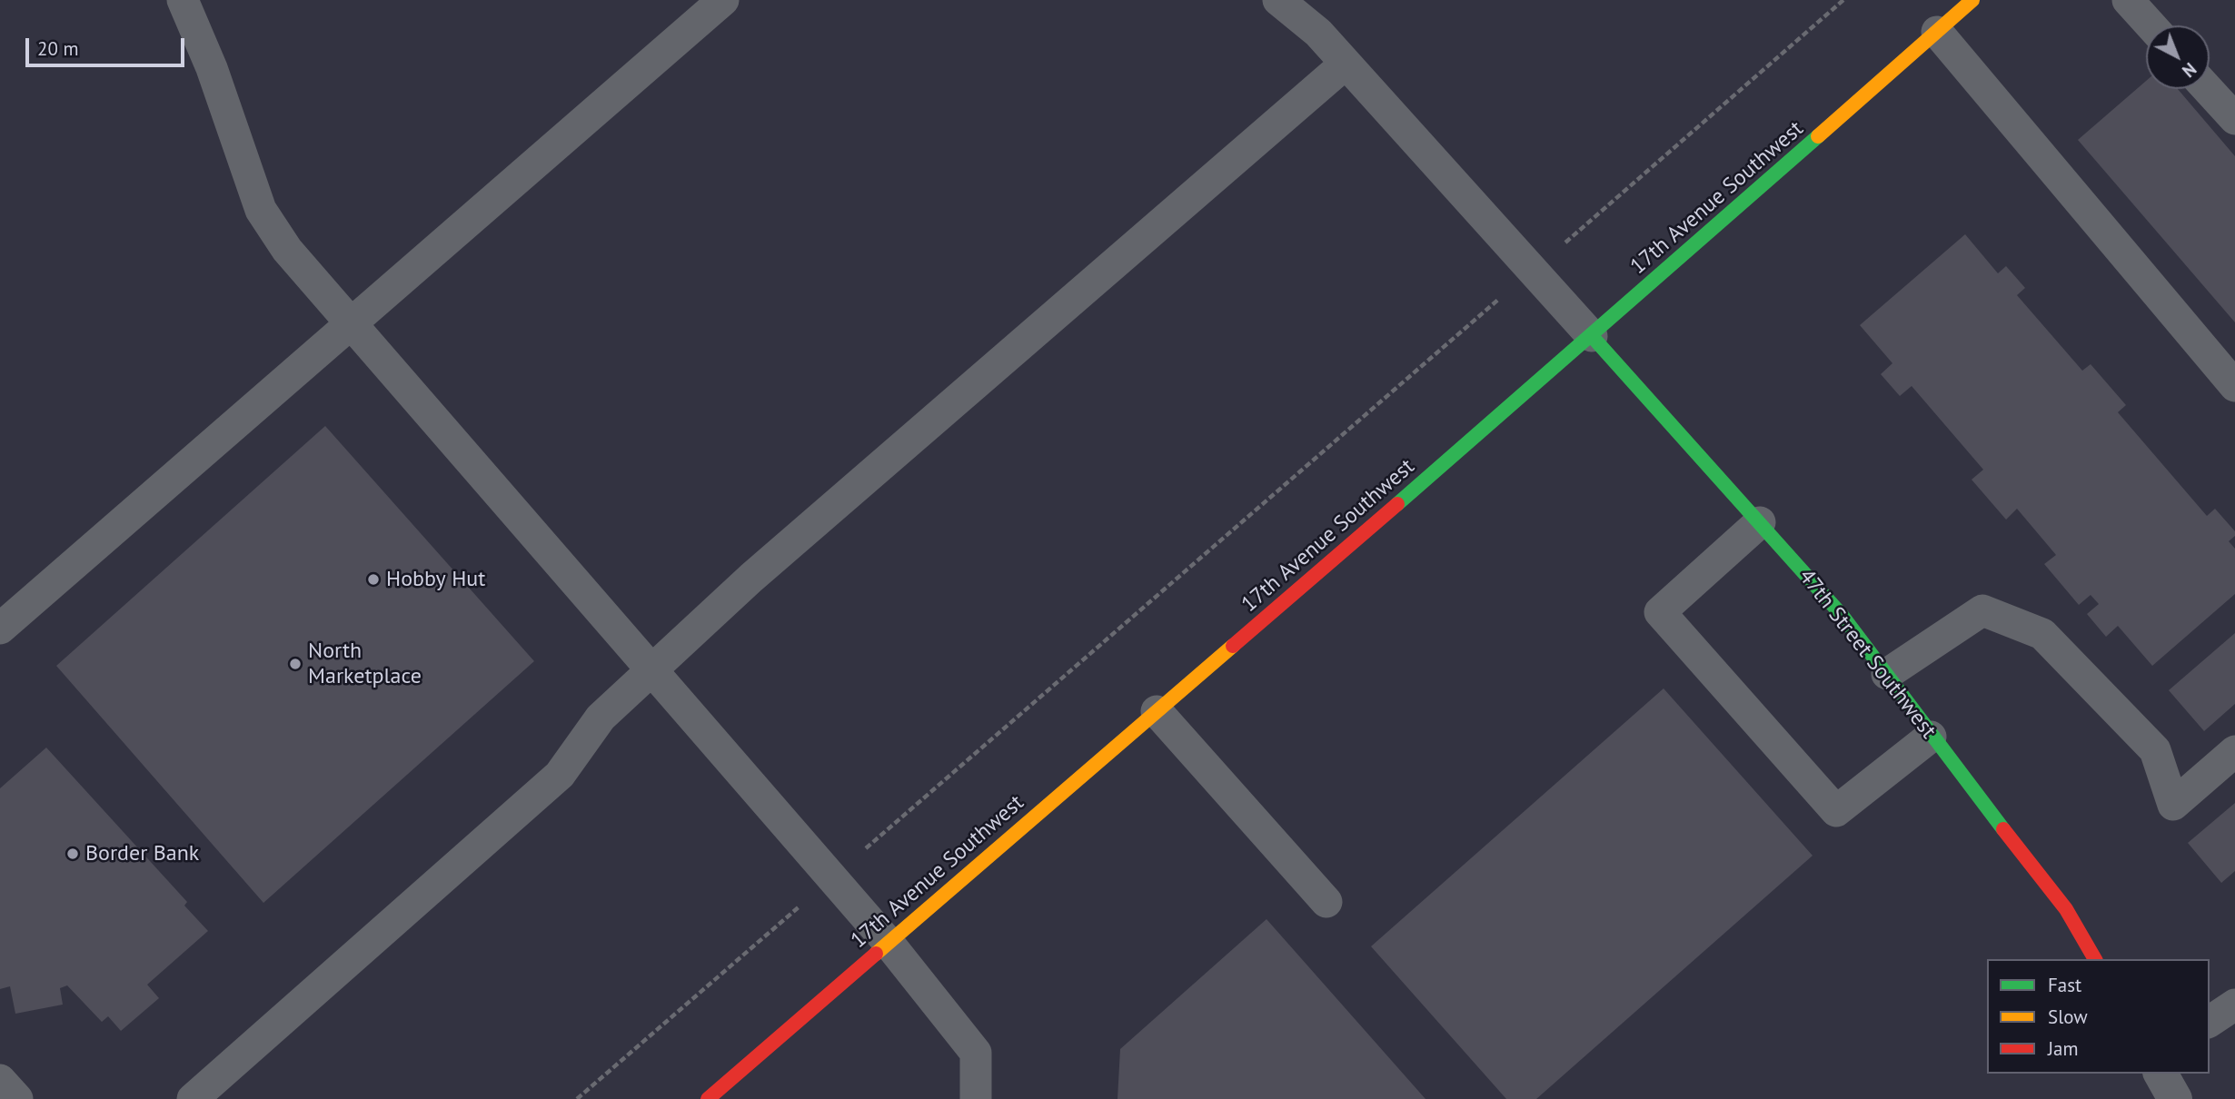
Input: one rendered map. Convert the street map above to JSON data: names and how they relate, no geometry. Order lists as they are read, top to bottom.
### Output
{
  "streets": {
    "street": ["17th Avenue Southwest", "47th Street Southwest"]
  },
  "crossings": [
    ["17th Avenue Southwest", "47th Street Southwest"]
  ],
  "places": ["Hobby Hut", "North Marketplace", "Border Bank"],
  "legend": ["Fast", "Slow", "Jam"],
  "scale_bar": "20 m",
  "north": "bottom right"
}
